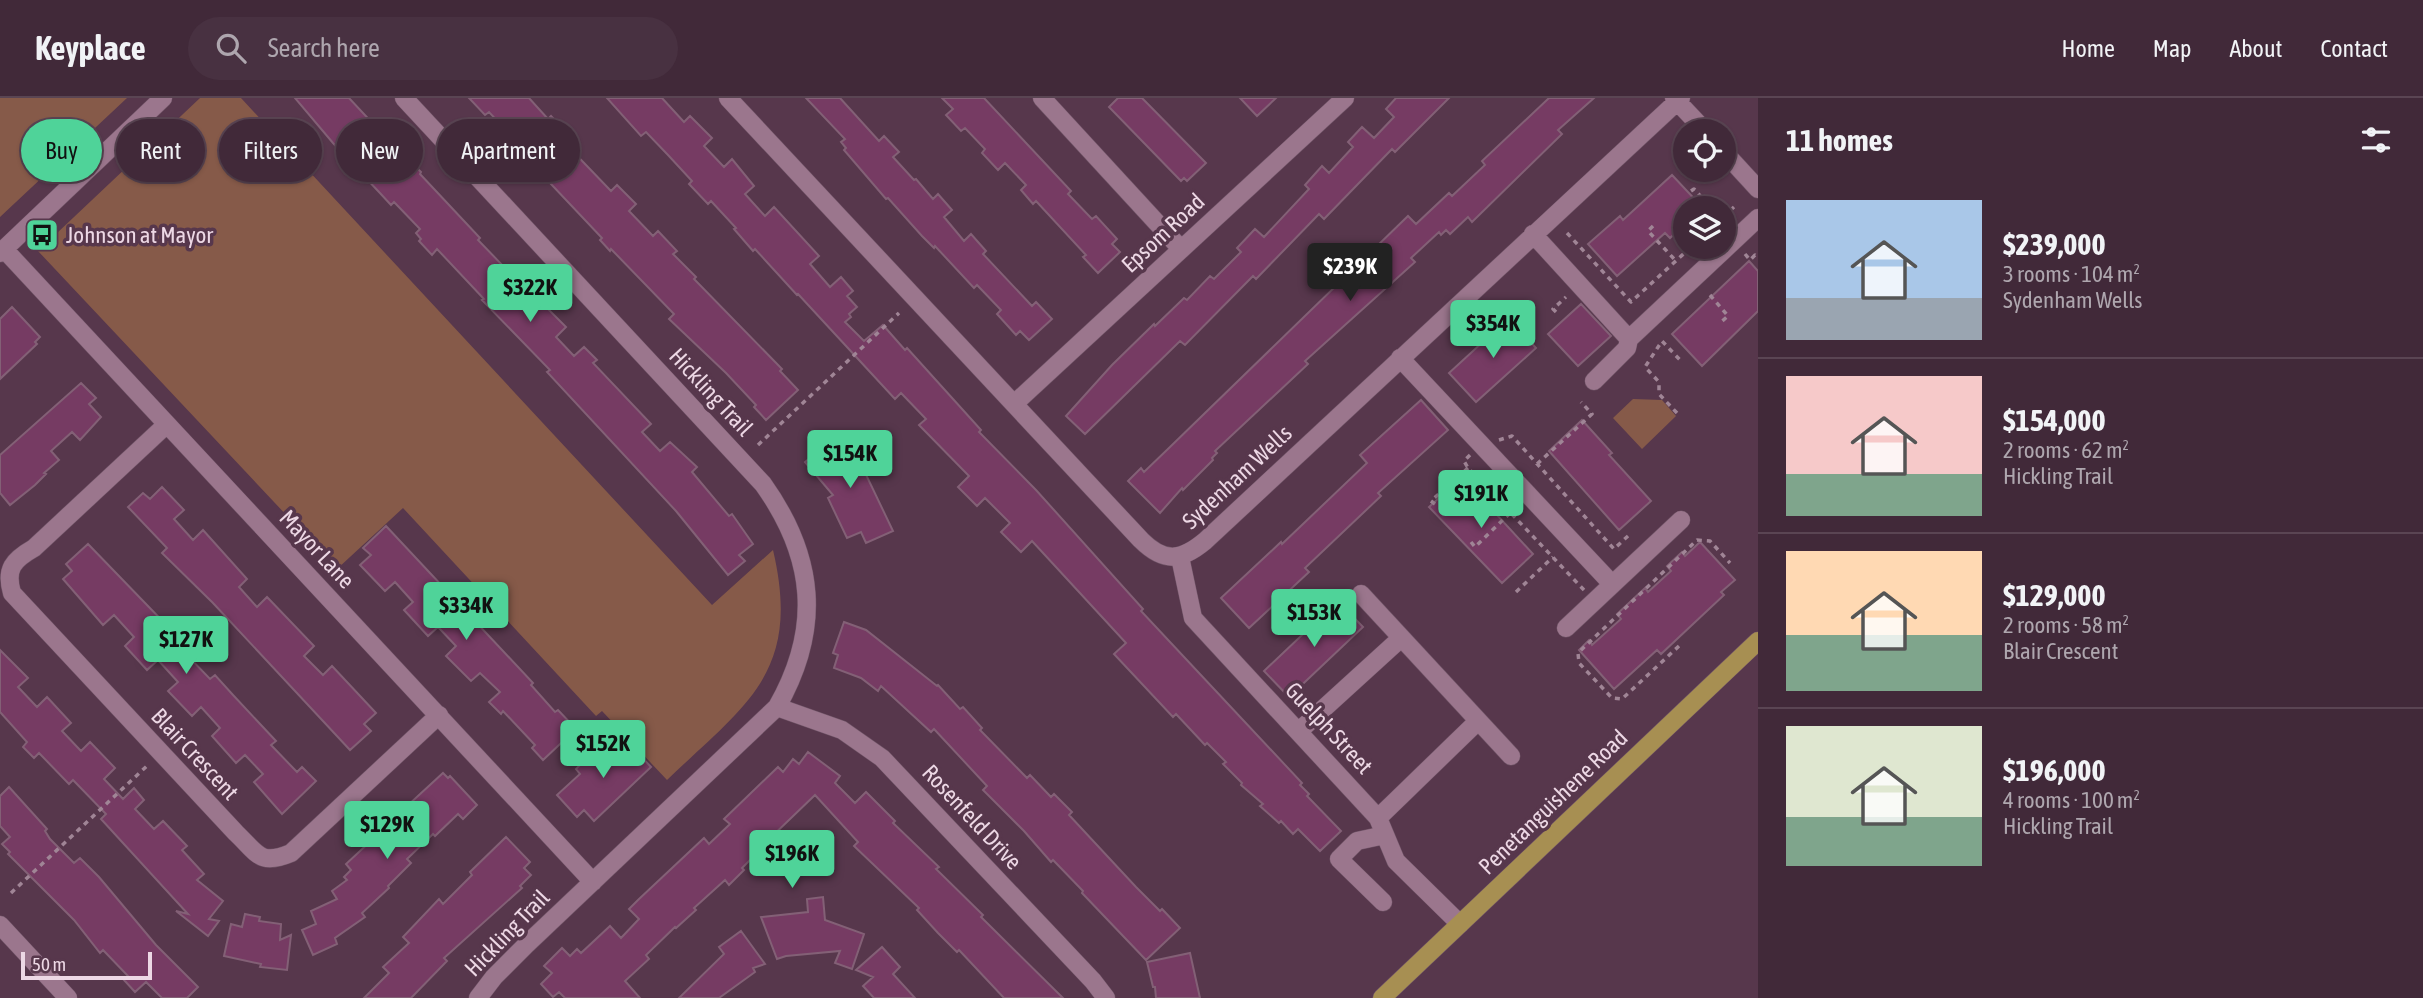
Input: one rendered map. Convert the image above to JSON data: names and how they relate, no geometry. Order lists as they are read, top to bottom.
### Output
{
  "streets": {
    "main road": ["Penetanguishene Road"],
    "street": [
      "Epsom Road",
      "Hickling Trail",
      "Sydenham Wells",
      "Mayor Lane",
      "Guelph Street",
      "Blair Crescent",
      "Rosenfeld Drive"
    ]
  },
  "crossings": [
    ["Epsom Road", "Sydenham Wells"],
    ["Hickling Trail", "Mayor Lane"],
    ["Hickling Trail", "Rosenfeld Drive"],
    ["Sydenham Wells", "Guelph Street"],
    ["Mayor Lane", "Blair Crescent"],
    ["Guelph Street", "Penetanguishene Road"]
  ],
  "places": {
    "bus stop": ["Johnson at Mayor"]
  },
  "scale_bar": "50 m",
  "page": {
    "header": "Keyplace",
    "search": "Search here",
    "nav": [
      "Home",
      "Map",
      "About",
      "Contact"
    ],
    "heading": "11 homes",
    "chip": [
      "Buy",
      "Rent",
      "Filters",
      "New",
      "Apartment"
    ],
    "list": [
      {
        "name": "$239,000",
        "note": "3 rooms · 104 m² · Sydenham Wells"
      },
      {
        "name": "$154,000",
        "note": "2 rooms · 62 m² · Hickling Trail"
      },
      {
        "name": "$129,000",
        "note": "2 rooms · 58 m² · Blair Crescent"
      },
      {
        "name": "$196,000",
        "note": "4 rooms · 100 m² · Hickling Trail"
      }
    ],
    "price": [
      "$239K",
      "$322K",
      "$354K",
      "$154K",
      "$191K",
      "$334K",
      "$153K",
      "$127K",
      "$152K",
      "$129K",
      "$196K"
    ],
    "scale": "50 m"
  }
}
